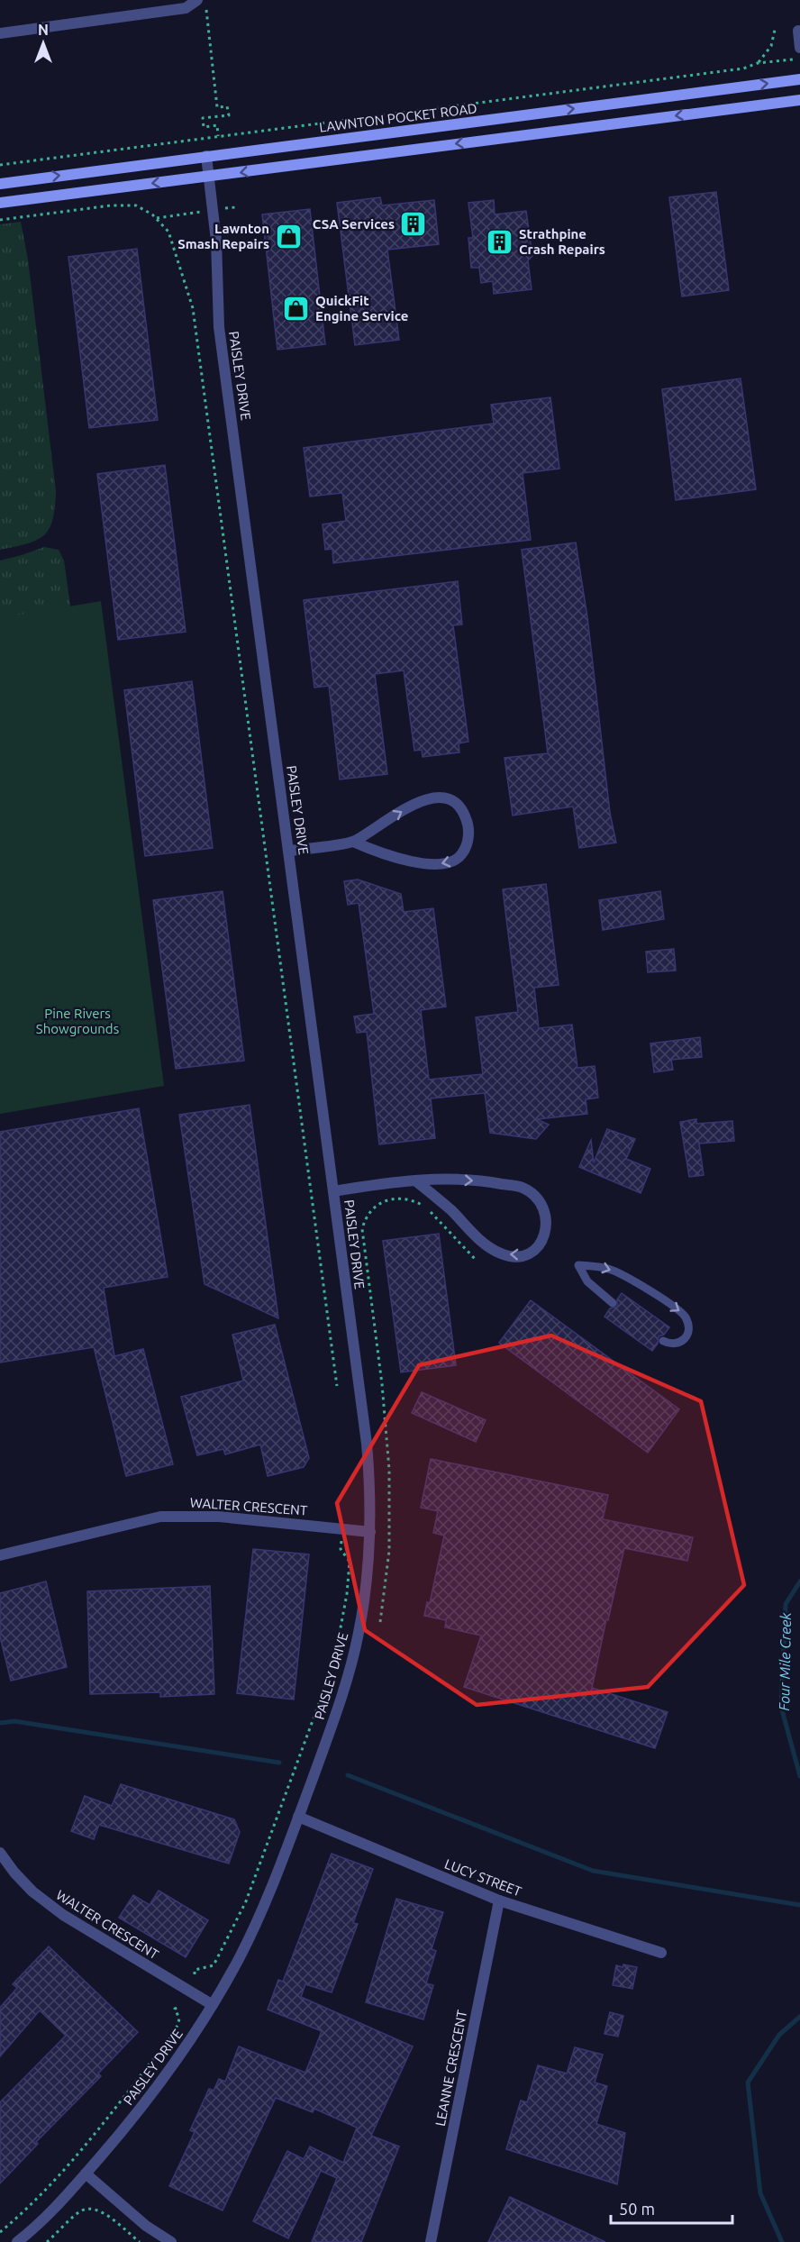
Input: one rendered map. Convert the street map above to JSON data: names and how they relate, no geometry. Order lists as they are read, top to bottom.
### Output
{
  "streets": {
    "main road": ["LAWNTON POCKET ROAD"],
    "street": [
      "PAISLEY DRIVE",
      "WALTER CRESCENT",
      "LUCY STREET",
      "LEANNE CRESCENT"
    ]
  },
  "crossings": [
    ["LAWNTON POCKET ROAD", "PAISLEY DRIVE"],
    ["PAISLEY DRIVE", "WALTER CRESCENT"],
    ["PAISLEY DRIVE", "LUCY STREET"],
    ["LUCY STREET", "LEANNE CRESCENT"]
  ],
  "water": ["Four Mile Creek"],
  "parks": ["Pine Rivers Showgrounds"],
  "places": {
    "building": ["CSA Services", "Strathpine Crash Repairs"],
    "shop": ["Lawnton Smash Repairs", "QuickFit Engine Service"]
  },
  "scale_bar": "50 m",
  "north": "top"
}
